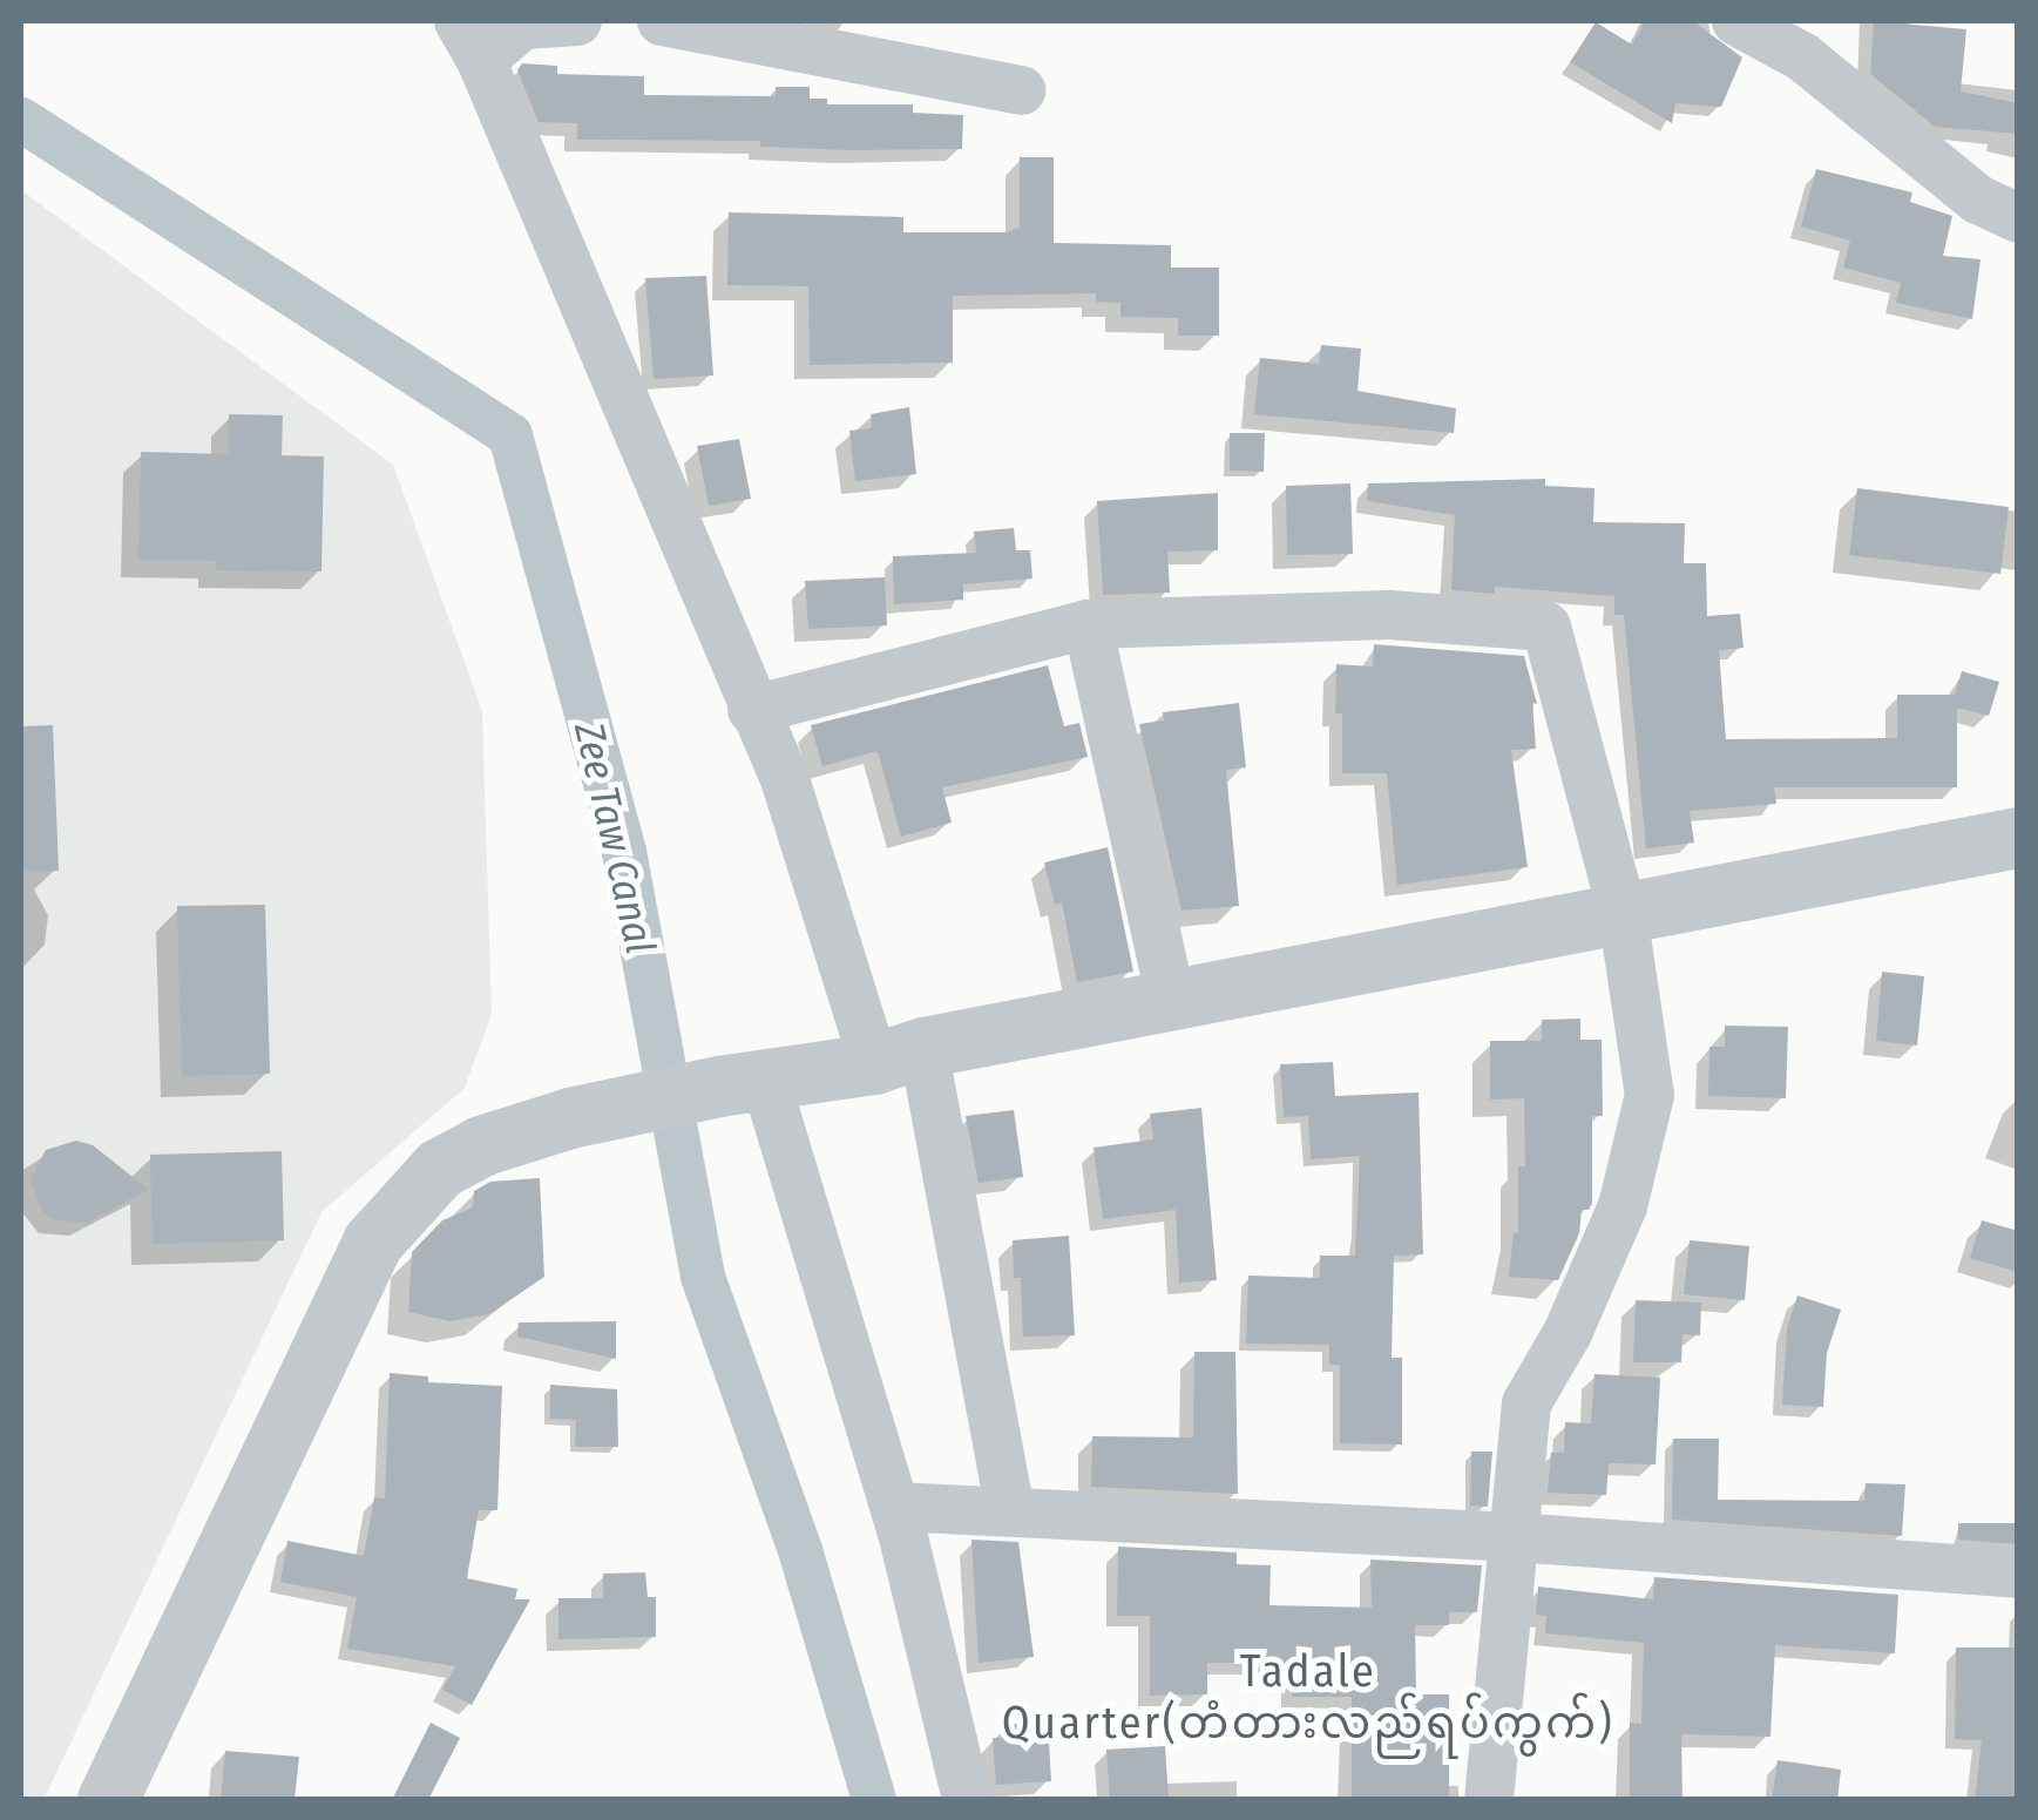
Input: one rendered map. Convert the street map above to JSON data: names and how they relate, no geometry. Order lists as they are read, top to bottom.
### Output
{
  "districts": ["Tadale Quarter(တံတားလည်ရပ်ကွက်)"],
  "water": ["Zee Taw Canal"]
}
